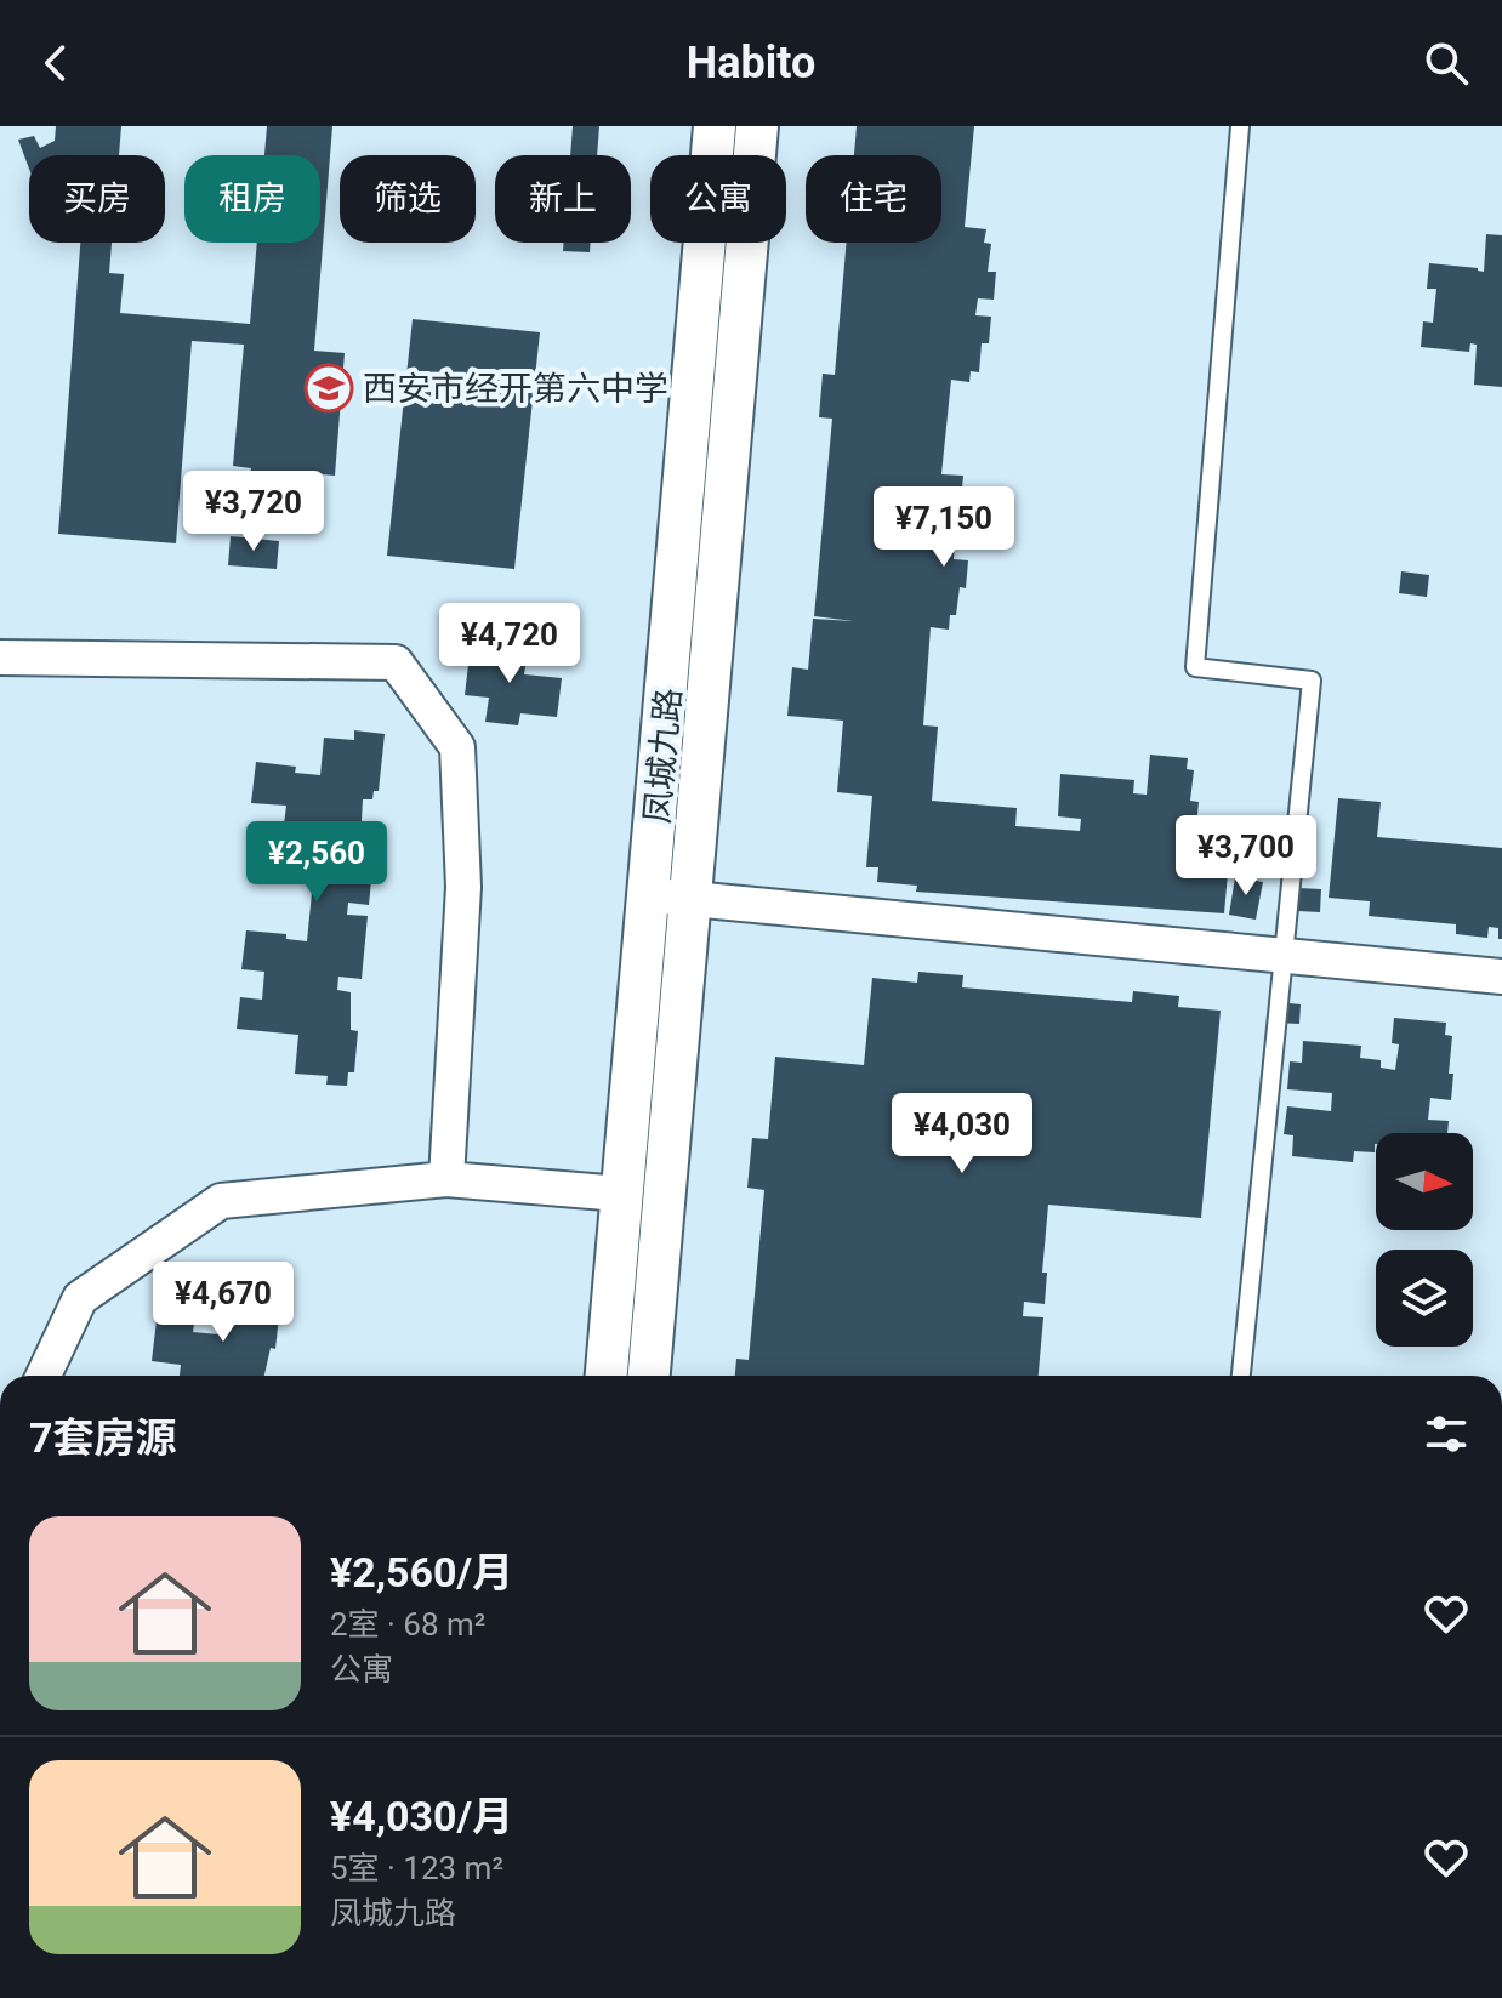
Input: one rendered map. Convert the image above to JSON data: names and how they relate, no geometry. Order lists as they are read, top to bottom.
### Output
{
  "streets": {
    "street": ["凤城九路"]
  },
  "places": {
    "school or university": ["西安市经开第六中学"]
  },
  "north": "right",
  "page": {
    "header": "Habito",
    "chip": [
      "买房",
      "租房",
      "筛选",
      "新上",
      "公寓",
      "住宅"
    ],
    "price": [
      "¥3,720",
      "¥7,150",
      "¥4,720",
      "¥3,700",
      "¥2,560",
      "¥4,030",
      "¥4,670"
    ],
    "heading": "7套房源",
    "list": [
      {
        "name": "¥2,560/月",
        "note": "2室 · 68 m² · 公寓"
      },
      {
        "name": "¥4,030/月",
        "note": "5室 · 123 m² · 凤城九路"
      }
    ]
  }
}
